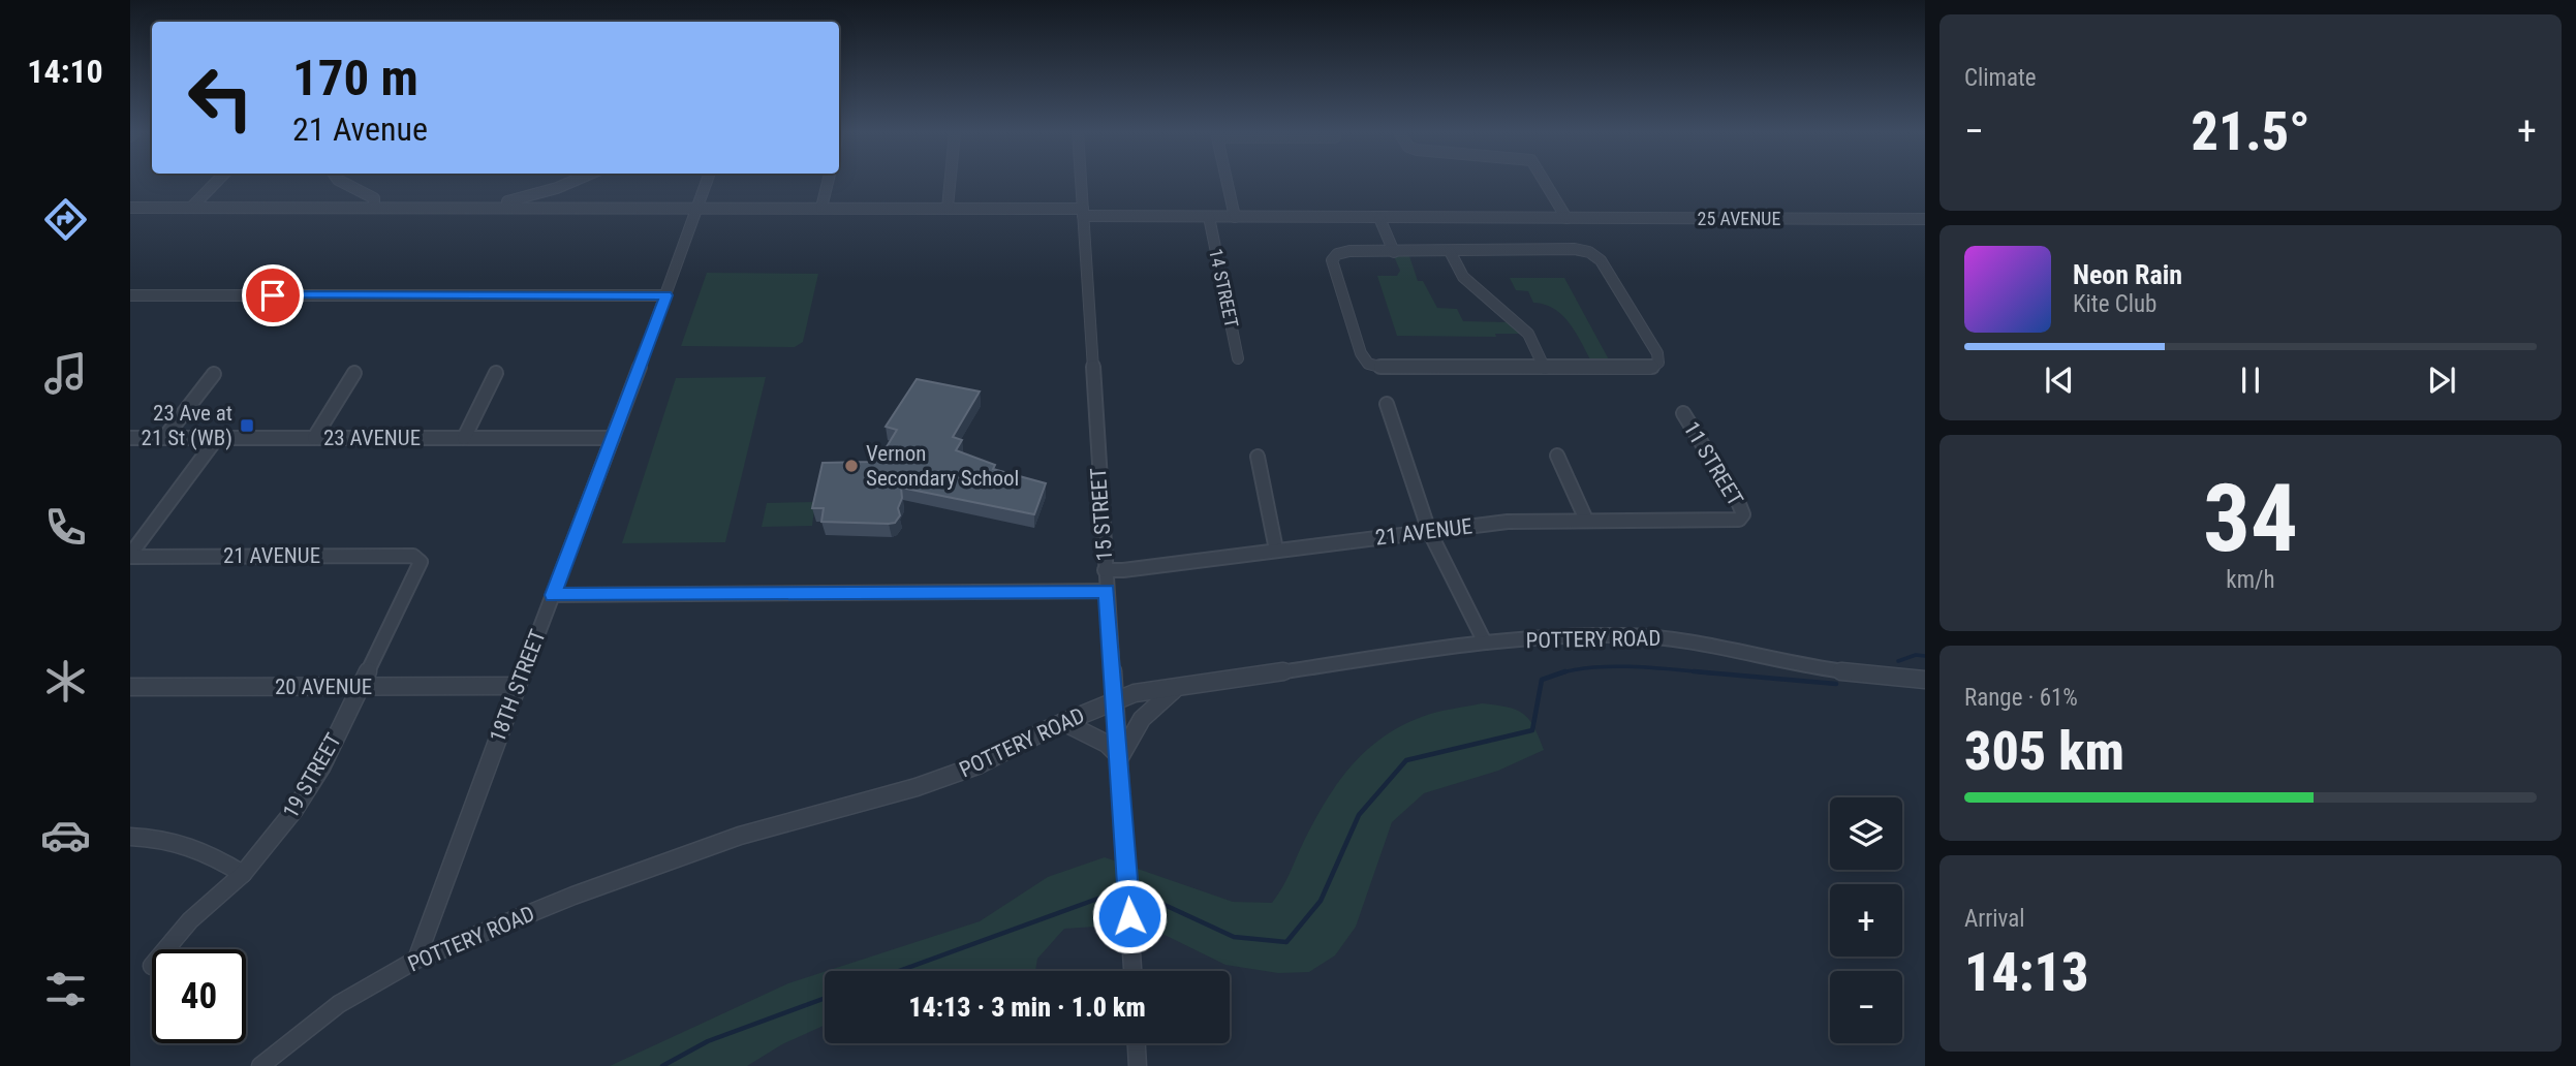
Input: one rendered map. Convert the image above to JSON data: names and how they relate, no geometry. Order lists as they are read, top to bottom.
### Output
{
  "streets": {
    "street": [
      "25 AVENUE",
      "14 STREET",
      "23 AVENUE",
      "11 STREET",
      "15 STREET",
      "21 AVENUE",
      "POTTERY ROAD",
      "18TH STREET",
      "20 AVENUE",
      "19 STREET"
    ]
  },
  "crossings": [
    ["25 AVENUE", "14 STREET"],
    ["25 AVENUE", "15 STREET"],
    ["25 AVENUE", "18TH STREET"],
    ["23 AVENUE", "18TH STREET"],
    ["11 STREET", "21 AVENUE"],
    ["15 STREET", "21 AVENUE"],
    ["15 STREET", "POTTERY ROAD"],
    ["21 AVENUE", "19 STREET"],
    ["POTTERY ROAD", "18TH STREET"],
    ["18TH STREET", "20 AVENUE"],
    ["20 AVENUE", "19 STREET"]
  ],
  "places": {
    "transit": ["23 Ave at 21 St (WB)"],
    "other": ["Vernon Secondary School"]
  },
  "page": {
    "tabs": "14:10",
    "tile": [
      "Climate",
      ["34", "km/h"],
      ["Range · 61%", "305 km"],
      ["Arrival", "14:13"]
    ],
    "turn": ["170 m", "21 Avenue"],
    "heat": ["−", "21.5°", "+"],
    "song": ["Neon Rain", "Kite Club"],
    "map_buttons": ["+", "−"],
    "limit": "40",
    "trip": "14:13 · 3 min · 1.0 km"
  }
}
